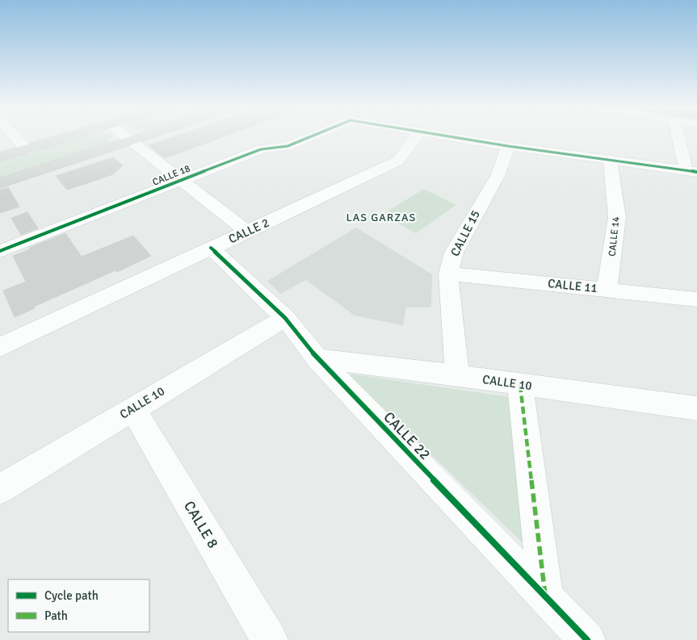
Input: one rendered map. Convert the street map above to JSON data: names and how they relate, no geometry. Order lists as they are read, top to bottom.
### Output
{
  "streets": {
    "street": [
      "CALLE 18",
      "CALLE 2",
      "CALLE 15",
      "CALLE 14",
      "CALLE 11",
      "CALLE 10",
      "CALLE 22",
      "CALLE 8"
    ]
  },
  "crossings": [
    ["CALLE 2", "CALLE 22"],
    ["CALLE 15", "CALLE 11"],
    ["CALLE 15", "CALLE 10"],
    ["CALLE 14", "CALLE 11"],
    ["CALLE 10", "CALLE 22"],
    ["CALLE 10", "CALLE 8"]
  ],
  "districts": ["LAS GARZAS"],
  "legend": ["Cycle path", "Path"]
}
